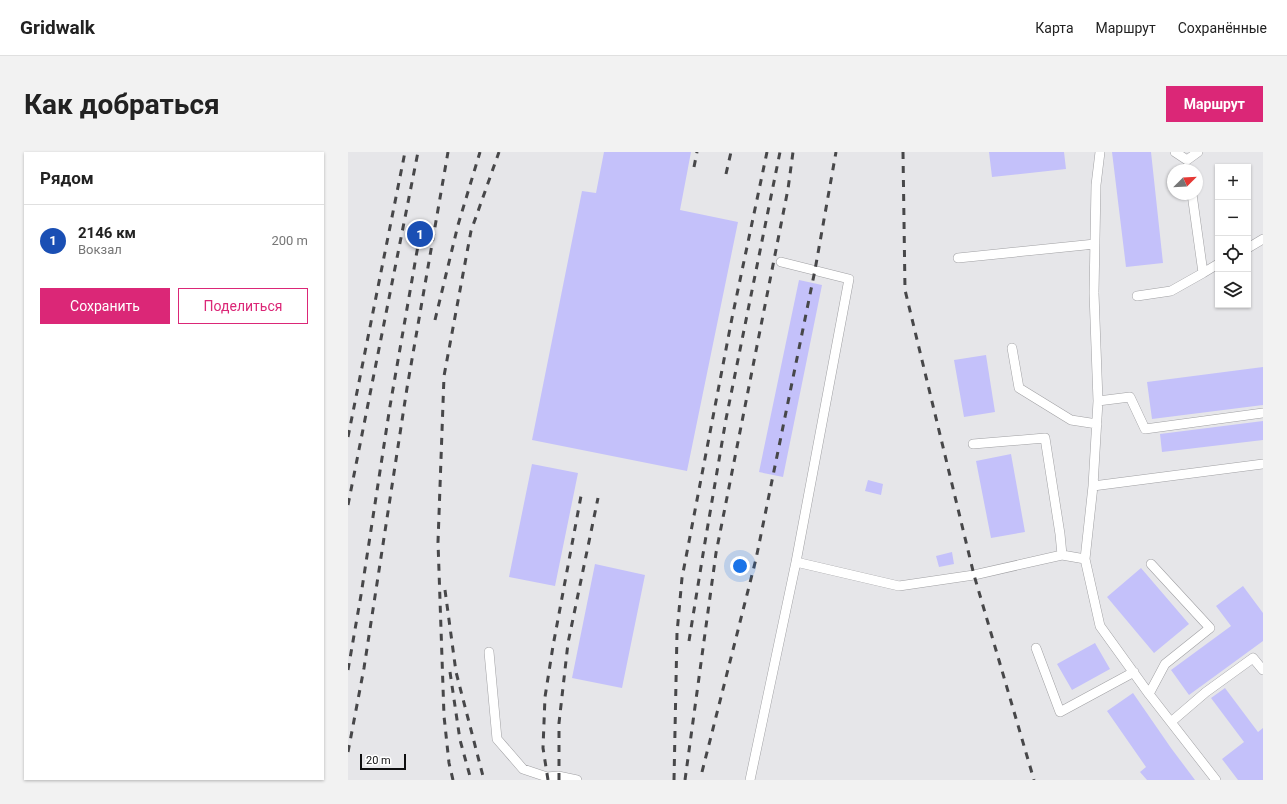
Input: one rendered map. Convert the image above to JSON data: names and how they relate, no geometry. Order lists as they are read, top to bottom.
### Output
{
  "scale_bar": "20 m",
  "north": "top right",
  "page": {
    "header": "Gridwalk",
    "nav": ["Карта", "Маршрут", "Сохранённые"],
    "buttons": [
      "Маршрут",
      ["Сохранить", "Поделиться"]
    ],
    "title": "Как добраться",
    "heading": "Рядом",
    "map_buttons": ["+", "−"],
    "list": [
      {
        "mark": "1",
        "name": "2146 км",
        "note": "Вокзал",
        "value": "200 m"
      }
    ],
    "pins": "1",
    "scale": "20 m"
  }
}
